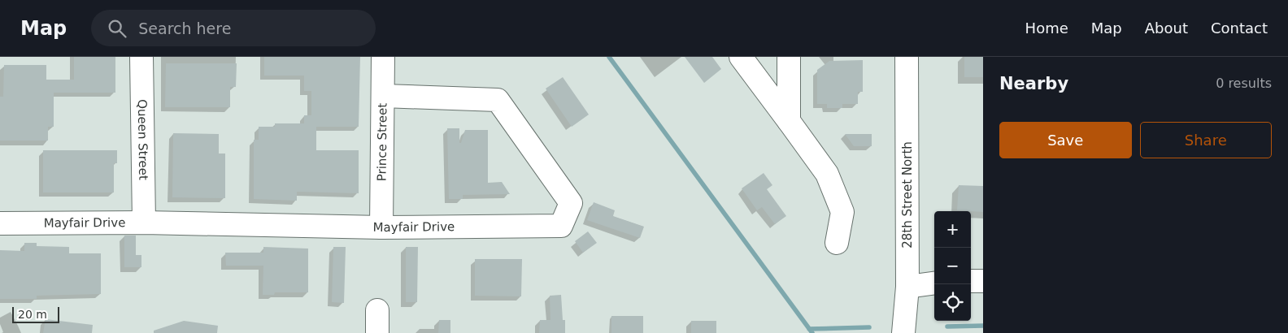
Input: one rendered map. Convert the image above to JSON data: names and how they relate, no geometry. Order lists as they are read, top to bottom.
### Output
{
  "streets": {
    "street": [
      "Queen Street",
      "Prince Street",
      "28th Street North",
      "Mayfair Drive"
    ]
  },
  "crossings": [
    ["Queen Street", "Mayfair Drive"],
    ["Prince Street", "Mayfair Drive"]
  ],
  "scale_bar": "20 m",
  "page": {
    "header": "Map",
    "search": "Search here",
    "nav": [
      "Home",
      "Map",
      "About",
      "Contact"
    ],
    "heading": ["Nearby", "0 results"],
    "buttons": ["Save", "Share"],
    "map_buttons": ["+", "−"],
    "scale": "20 m"
  }
}
